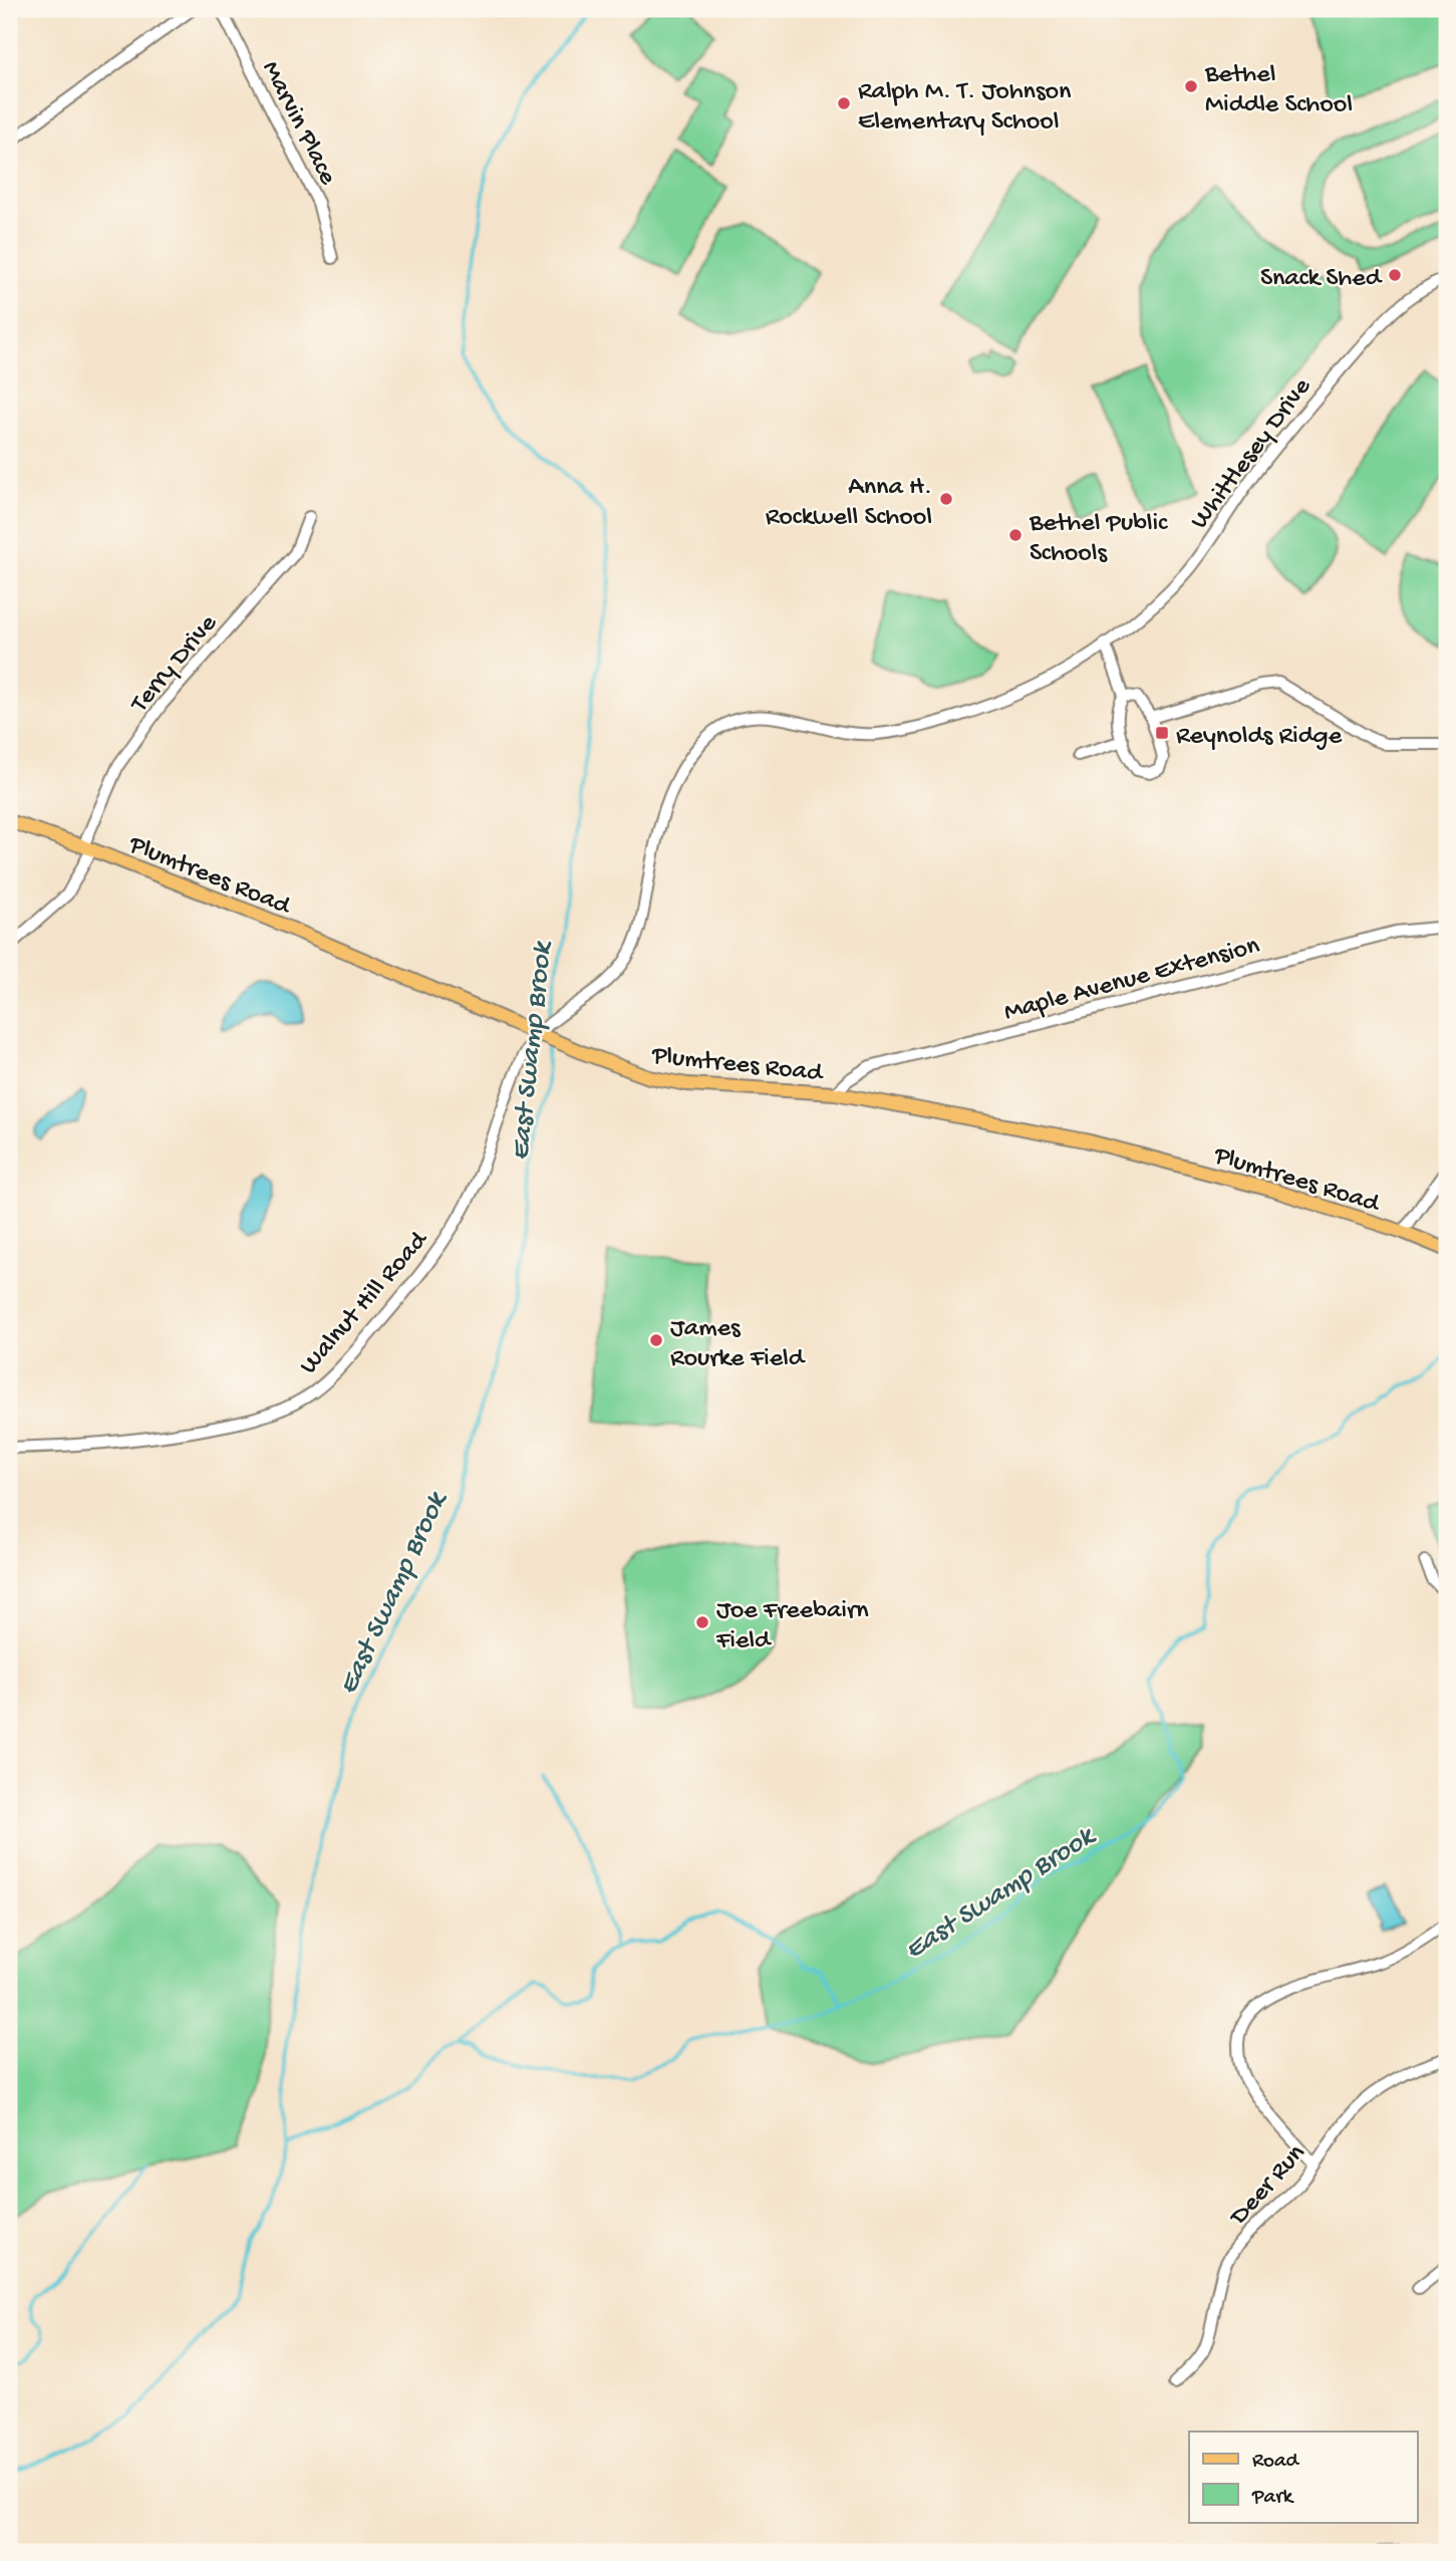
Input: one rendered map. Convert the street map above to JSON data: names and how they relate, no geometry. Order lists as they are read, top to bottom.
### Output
{
  "streets": {
    "main road": ["Plumtrees Road"],
    "street": [
      "Marvin Place",
      "Whittlesey Drive",
      "Terry Drive",
      "Maple Avenue Extension",
      "Walnut Hill Road",
      "Deer Run"
    ]
  },
  "crossings": [
    ["Whittlesey Drive", "Plumtrees Road"],
    ["Whittlesey Drive", "Walnut Hill Road"],
    ["Terry Drive", "Plumtrees Road"],
    ["Plumtrees Road", "Maple Avenue Extension"],
    ["Plumtrees Road", "Walnut Hill Road"]
  ],
  "water": ["East Swamp Brook"],
  "places": {
    "other": [
      "Bethel Middle School",
      "Ralph M. T. Johnson Elementary School",
      "Snack Shed",
      "Anna H. Rockwell School",
      "Bethel Public Schools",
      "James Rourke Field",
      "Joe Freebairn Field"
    ],
    "transit": ["Reynolds Ridge"]
  },
  "legend": ["Road", "Park"]
}
